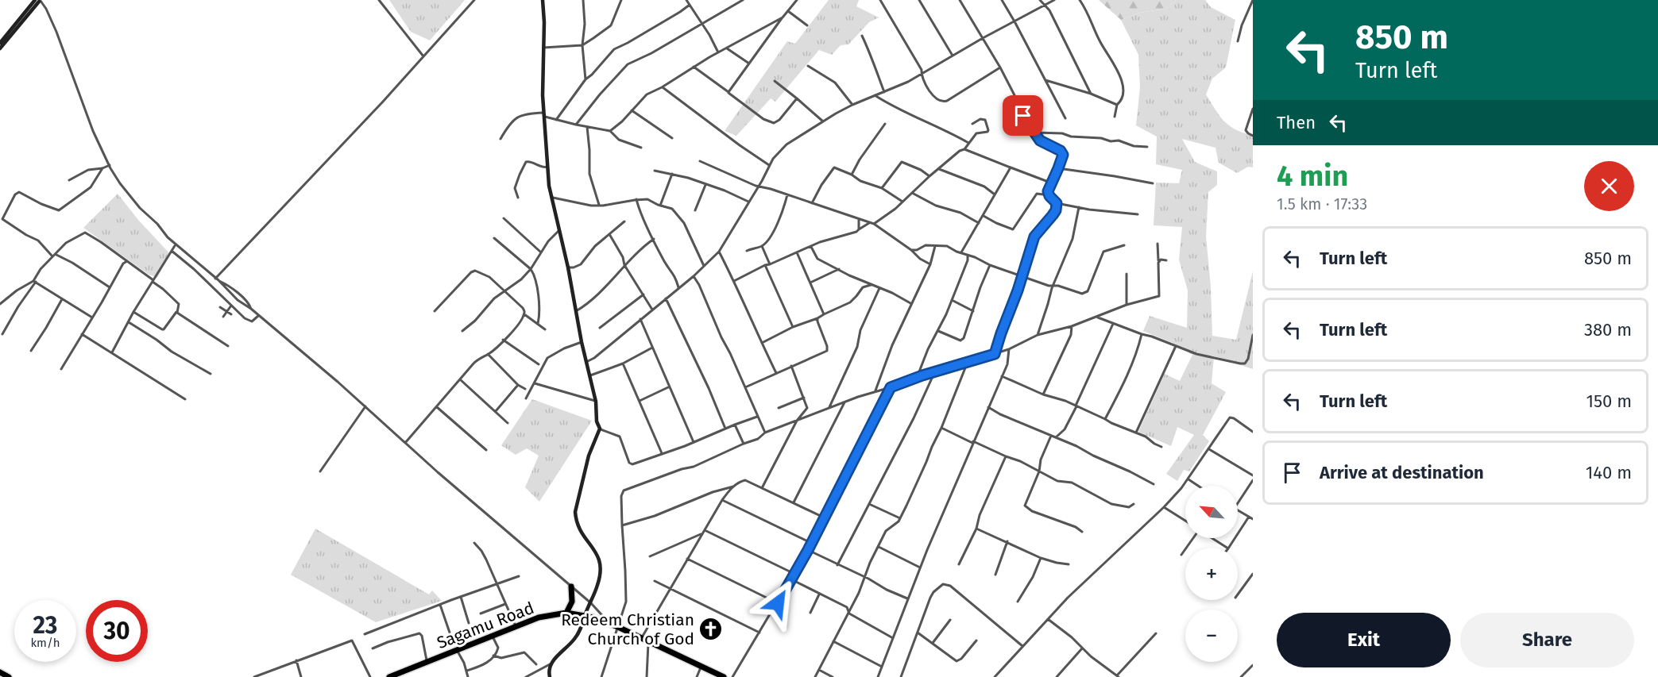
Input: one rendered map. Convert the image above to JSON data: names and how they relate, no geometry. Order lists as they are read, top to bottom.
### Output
{
  "streets": {
    "highway": ["Sagamu Road"]
  },
  "places": {
    "church": ["Redeem Christian Church of God"]
  },
  "north": "top left",
  "page": {
    "turn": ["850 m", "Turn left"],
    "then": "Then",
    "heading": ["4 min", "1.5 km · 17:33"],
    "list": [
      {
        "name": "Turn left",
        "value": "850 m"
      },
      {
        "name": "Turn left",
        "value": "380 m"
      },
      {
        "name": "Turn left",
        "value": "150 m"
      },
      {
        "name": "Arrive at destination",
        "value": "140 m"
      }
    ],
    "map_buttons": ["+", "−"],
    "speed": "23 km/h",
    "limit": "30",
    "buttons": ["Exit", "Share"]
  }
}
